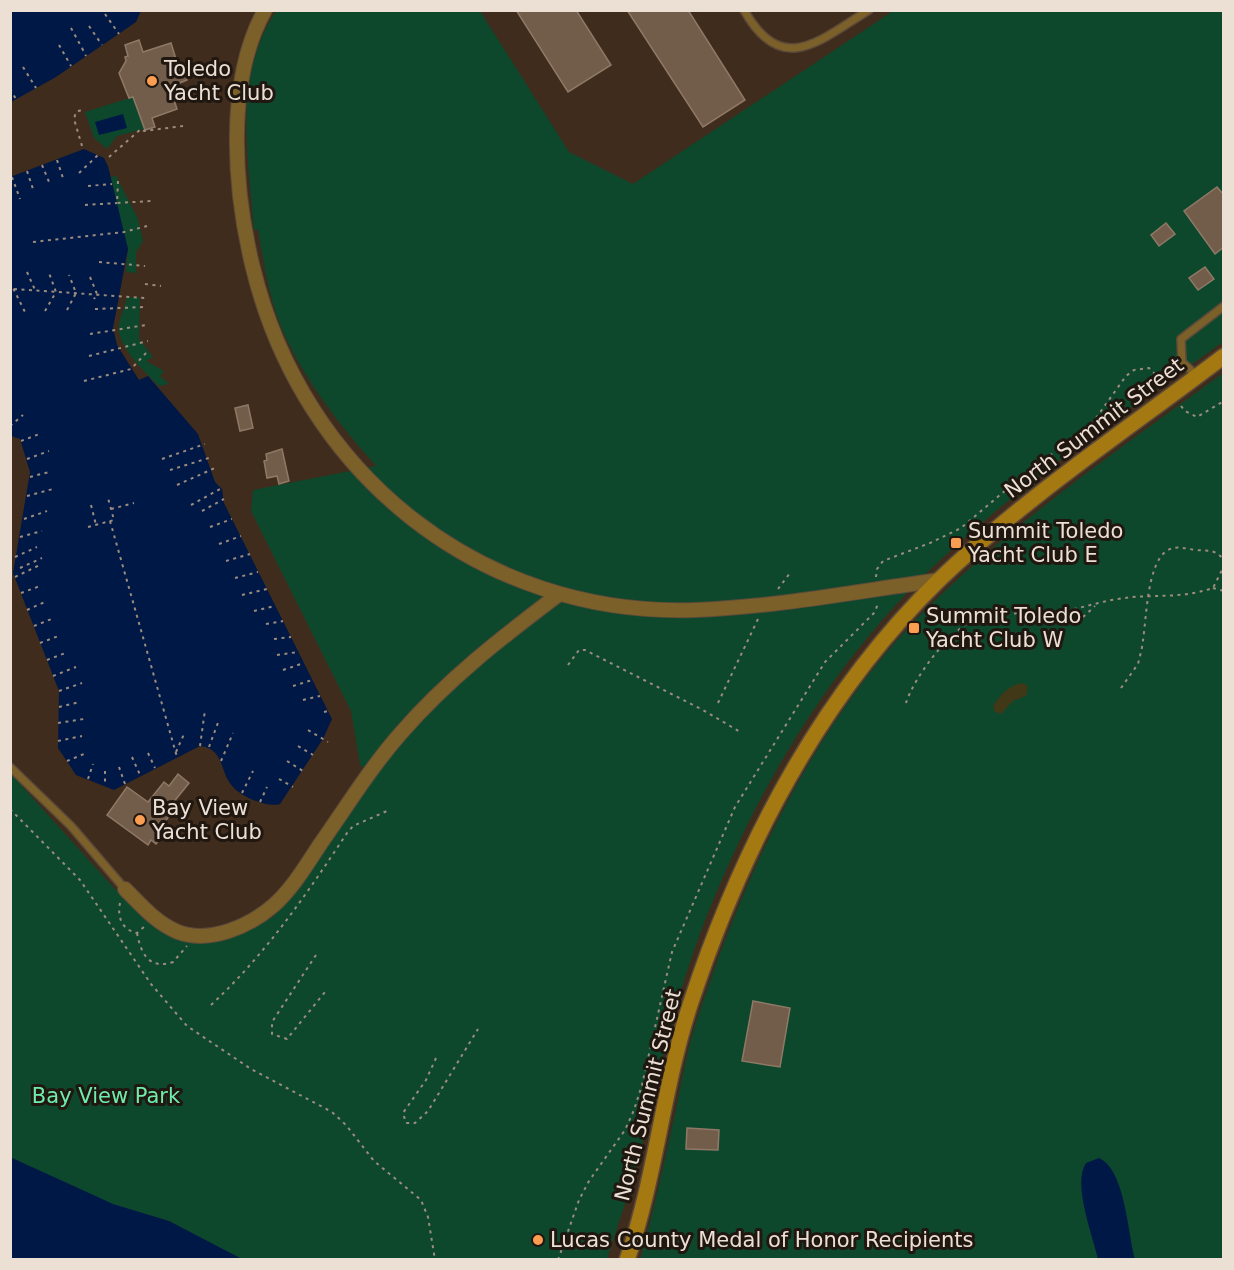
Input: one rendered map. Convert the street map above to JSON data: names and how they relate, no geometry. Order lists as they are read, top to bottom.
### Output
{
  "streets": {
    "main road": ["North Summit Street"]
  },
  "parks": ["Bay View Park"],
  "places": {
    "other": ["Toledo Yacht Club", "Bay View Yacht Club", "Lucas County Medal of Honor Recipients"],
    "transit": ["Summit Toledo Yacht Club E", "Summit Toledo Yacht Club W"]
  }
}
